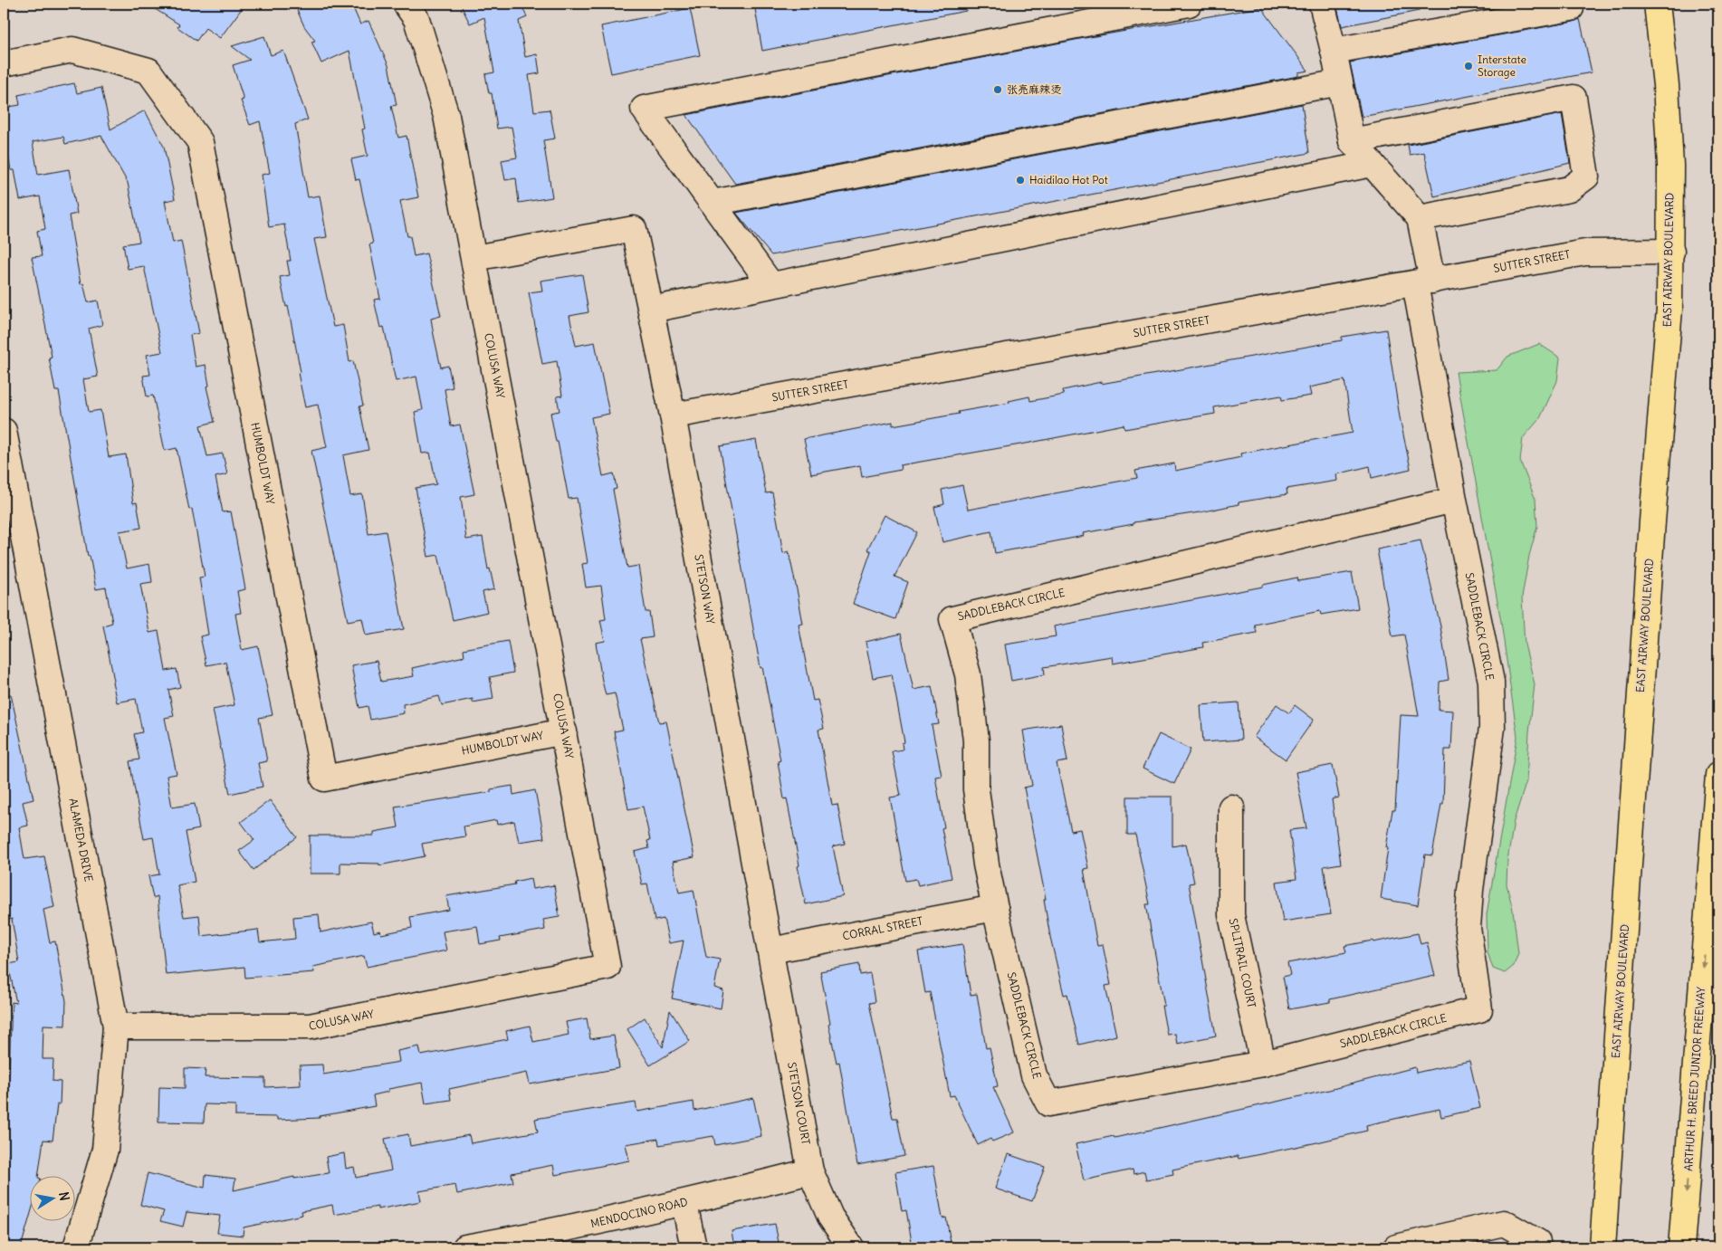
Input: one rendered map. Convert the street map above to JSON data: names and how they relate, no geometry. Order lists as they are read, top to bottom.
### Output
{
  "streets": {
    "main road": ["EAST AIRWAY BOULEVARD", "ARTHUR H. BREED JUNIOR FREEWAY"],
    "street": [
      "SUTTER STREET",
      "COLUSA WAY",
      "HUMBOLDT WAY",
      "STETSON WAY",
      "SADDLEBACK CIRCLE",
      "ALAMEDA DRIVE",
      "CORRAL STREET",
      "SPLITRAIL COURT",
      "STETSON COURT",
      "MENDOCINO ROAD"
    ]
  },
  "crossings": [
    ["EAST AIRWAY BOULEVARD", "SUTTER STREET"],
    ["SUTTER STREET", "STETSON WAY"],
    ["SUTTER STREET", "SADDLEBACK CIRCLE"],
    ["COLUSA WAY", "HUMBOLDT WAY"],
    ["COLUSA WAY", "STETSON WAY"],
    ["COLUSA WAY", "ALAMEDA DRIVE"],
    ["STETSON WAY", "CORRAL STREET"],
    ["STETSON WAY", "STETSON COURT"],
    ["SADDLEBACK CIRCLE", "CORRAL STREET"],
    ["SADDLEBACK CIRCLE", "SPLITRAIL COURT"],
    ["CORRAL STREET", "STETSON COURT"],
    ["STETSON COURT", "MENDOCINO ROAD"]
  ],
  "one_way": ["ARTHUR H. BREED JUNIOR FREEWAY"],
  "places": ["Interstate Storage", "张亮麻辣烫", "Haidilao Hot Pot"],
  "north": "right"
}
